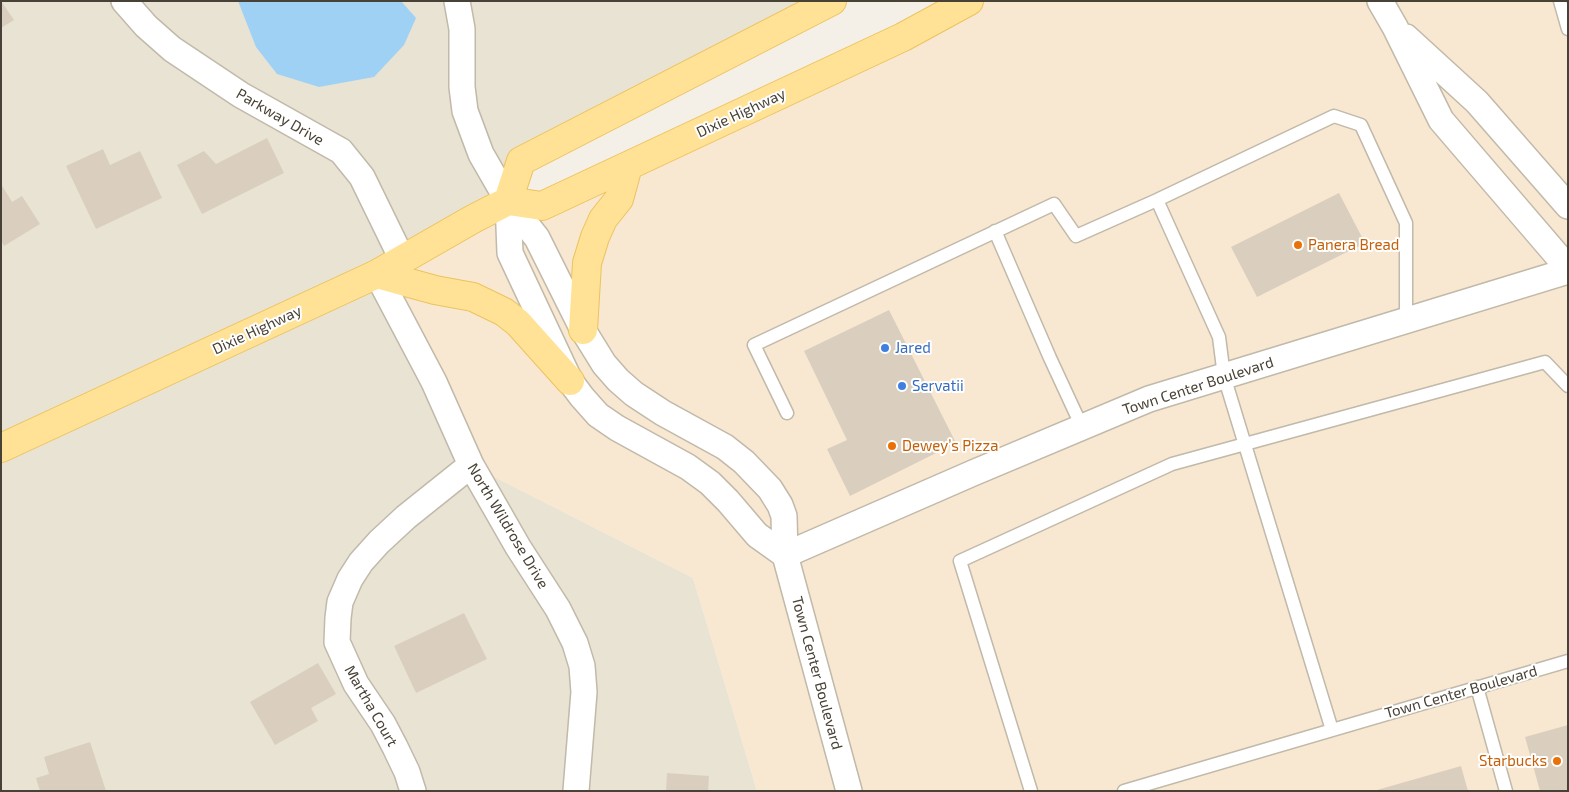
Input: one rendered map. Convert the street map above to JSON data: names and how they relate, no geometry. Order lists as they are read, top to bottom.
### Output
{
  "streets": {
    "main road": ["Dixie Highway"],
    "street": [
      "Parkway Drive",
      "Town Center Boulevard",
      "North Wildrose Drive",
      "Martha Court"
    ]
  },
  "crossings": [
    ["Dixie Highway", "Parkway Drive"],
    ["Dixie Highway", "Town Center Boulevard"],
    ["Dixie Highway", "North Wildrose Drive"],
    ["North Wildrose Drive", "Martha Court"]
  ],
  "places": [
    "Panera Bread",
    "Jared",
    "Servatii",
    "Dewey’s Pizza",
    "Starbucks"
  ]
}
